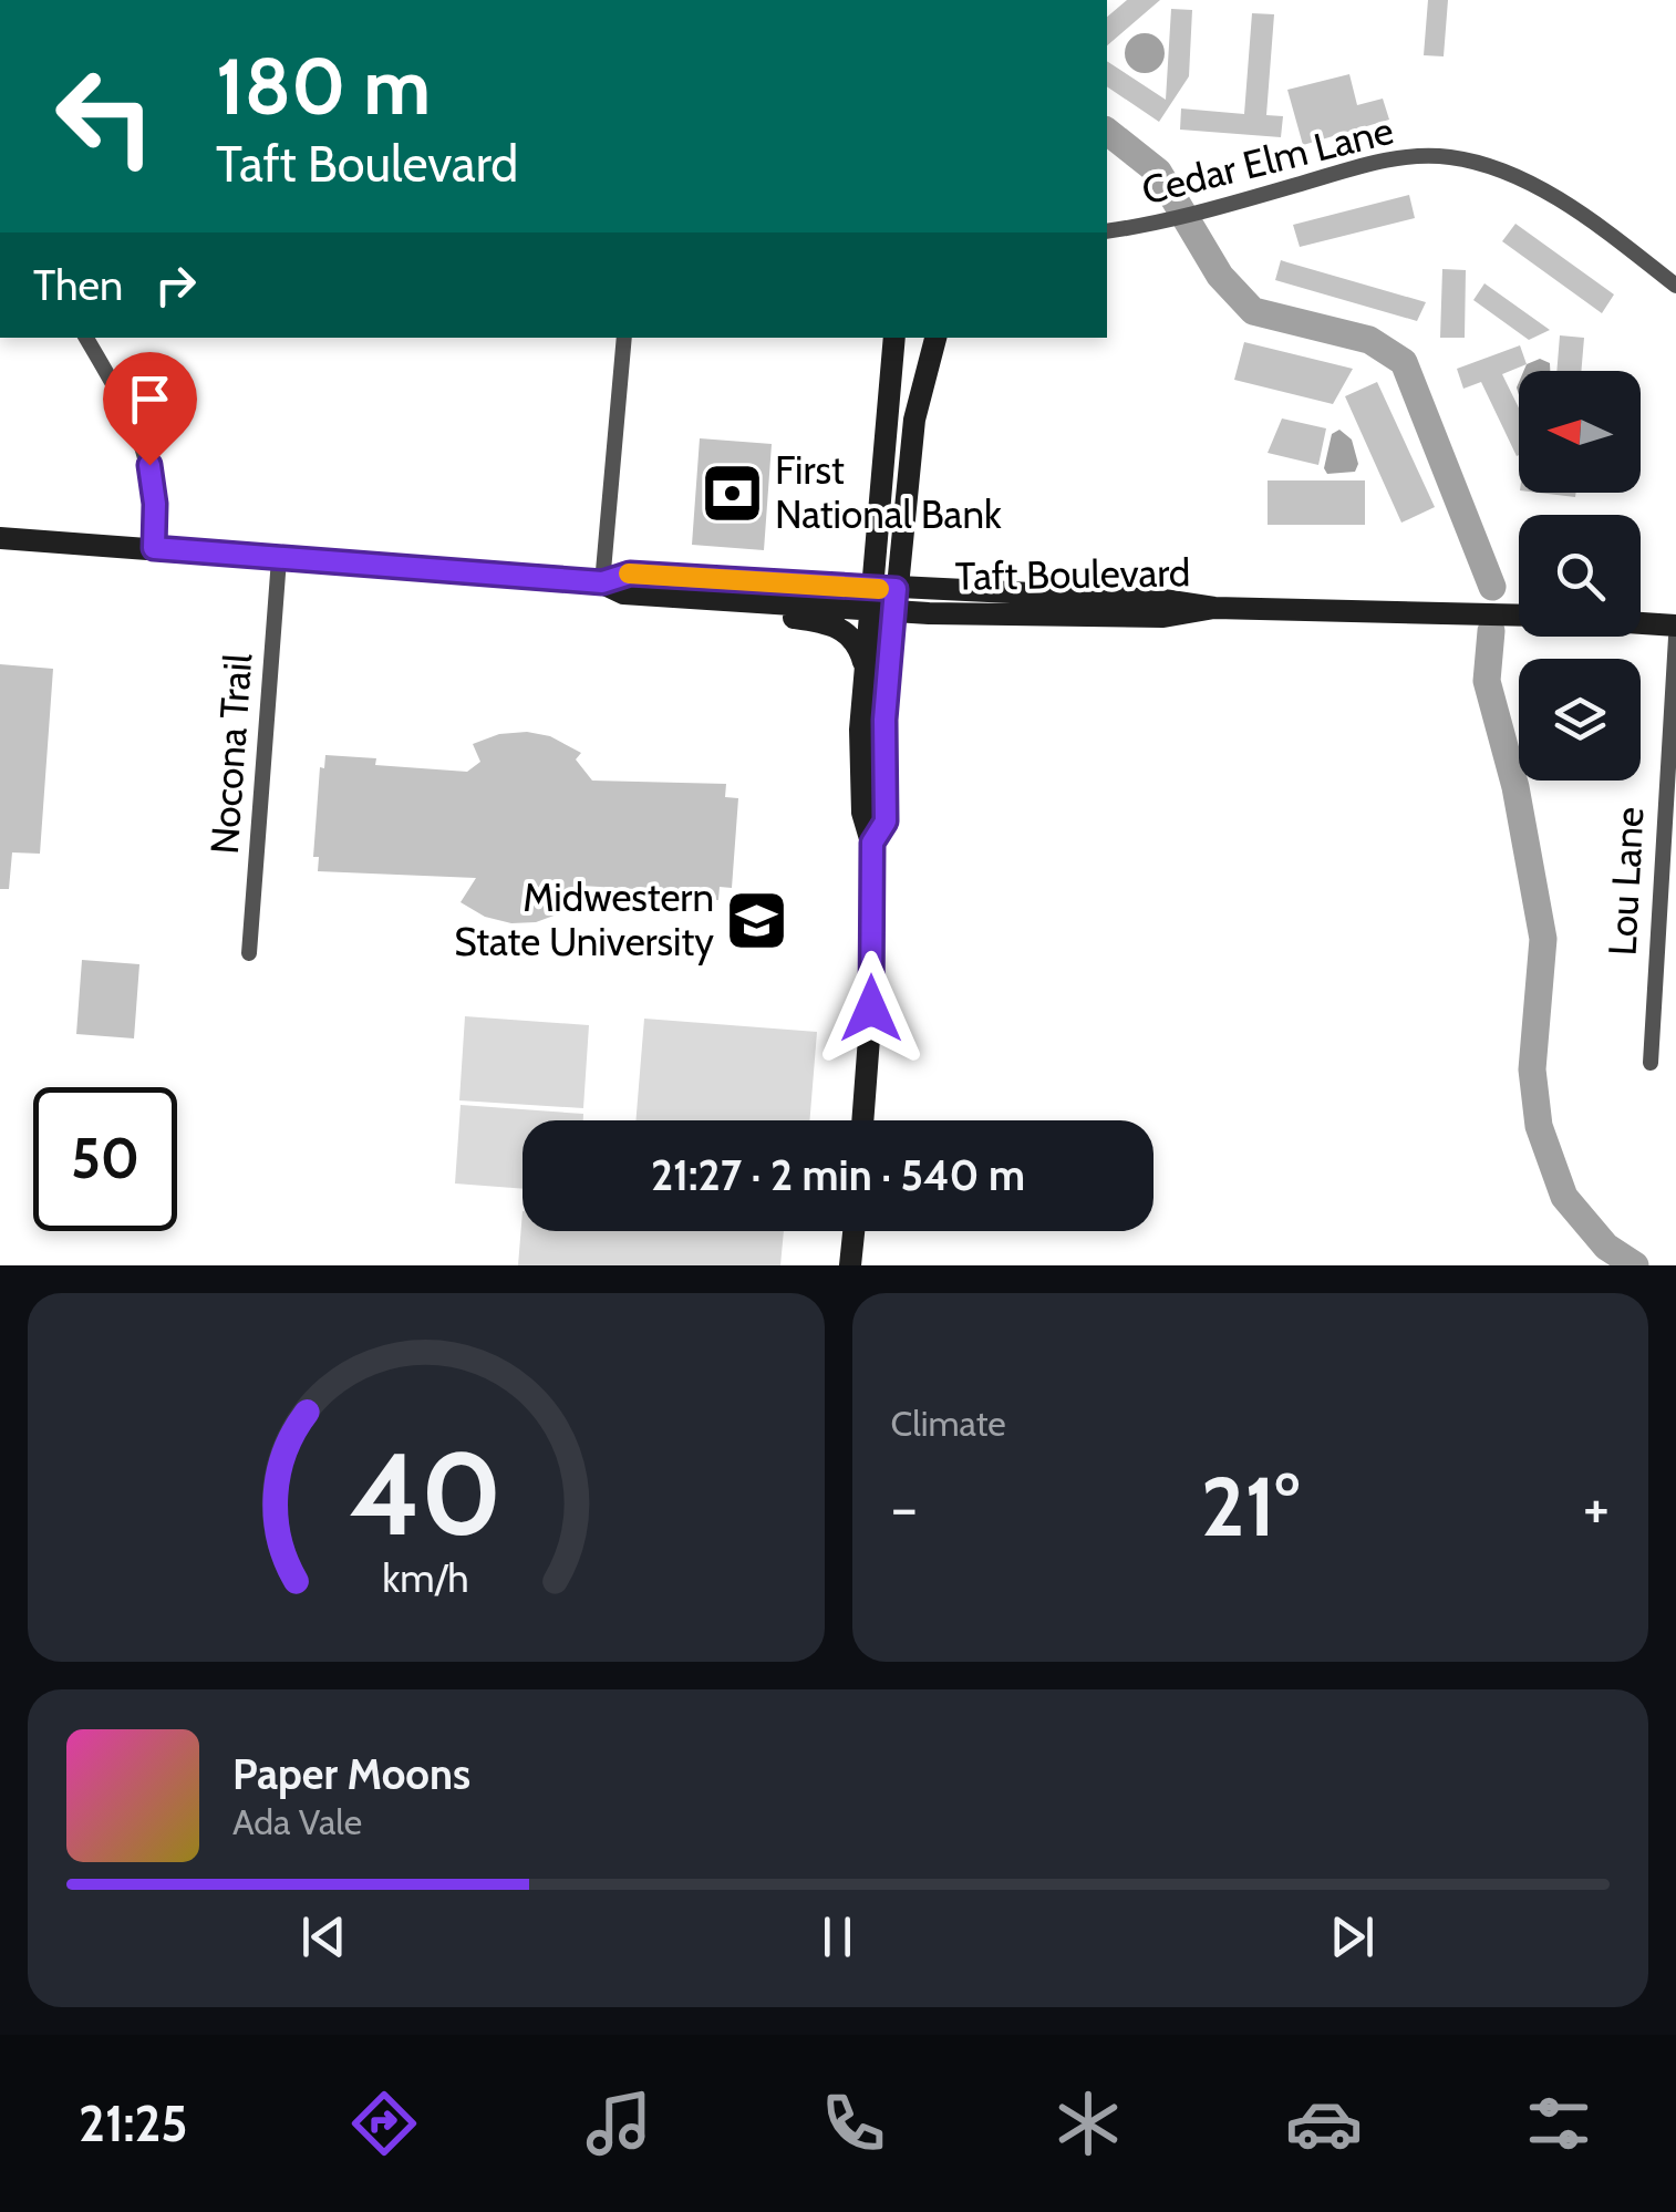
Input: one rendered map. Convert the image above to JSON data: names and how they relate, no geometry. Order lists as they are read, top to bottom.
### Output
{
  "streets": {
    "street": [
      "Cedar Elm Lane",
      "Taft Boulevard",
      "Nocona Trail",
      "Lou Lane"
    ]
  },
  "crossings": [
    ["Taft Boulevard", "Nocona Trail"]
  ],
  "places": {
    "bank": ["First National Bank"],
    "school or university": ["Midwestern State University"]
  },
  "north": "left",
  "page": {
    "turn": ["180 m", "Taft Boulevard"],
    "then": "Then",
    "limit": "50",
    "trip": "21:27 · 2 min · 540 m",
    "tile": "Climate",
    "heat": ["−", "21°", "+"],
    "song": ["Paper Moons", "Ada Vale"],
    "tabs": "21:25",
    "gauge": ["40", "km/h"]
  }
}
